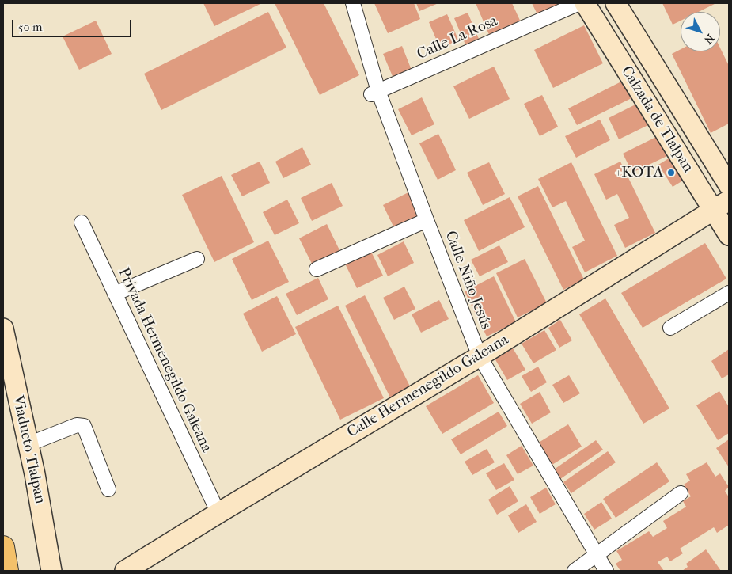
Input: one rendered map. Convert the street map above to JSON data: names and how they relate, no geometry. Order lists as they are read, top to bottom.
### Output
{
  "streets": {
    "main road": ["Calzada de Tlalpan", "Calle Hermenegildo Galeana", "Viaducto Tlalpan"],
    "street": ["Calle La Rosa", "Calle Niño Jesús", "Privada Hermenegildo Galeana"]
  },
  "crossings": [
    ["Calle La Rosa", "Calle Niño Jesús"],
    ["Calzada de Tlalpan", "Calle Hermenegildo Galeana"],
    ["Calle Niño Jesús", "Calle Hermenegildo Galeana"],
    ["Privada Hermenegildo Galeana", "Calle Hermenegildo Galeana"]
  ],
  "places": ["+KOTA"],
  "scale_bar": "50 m",
  "north": "bottom right"
}
